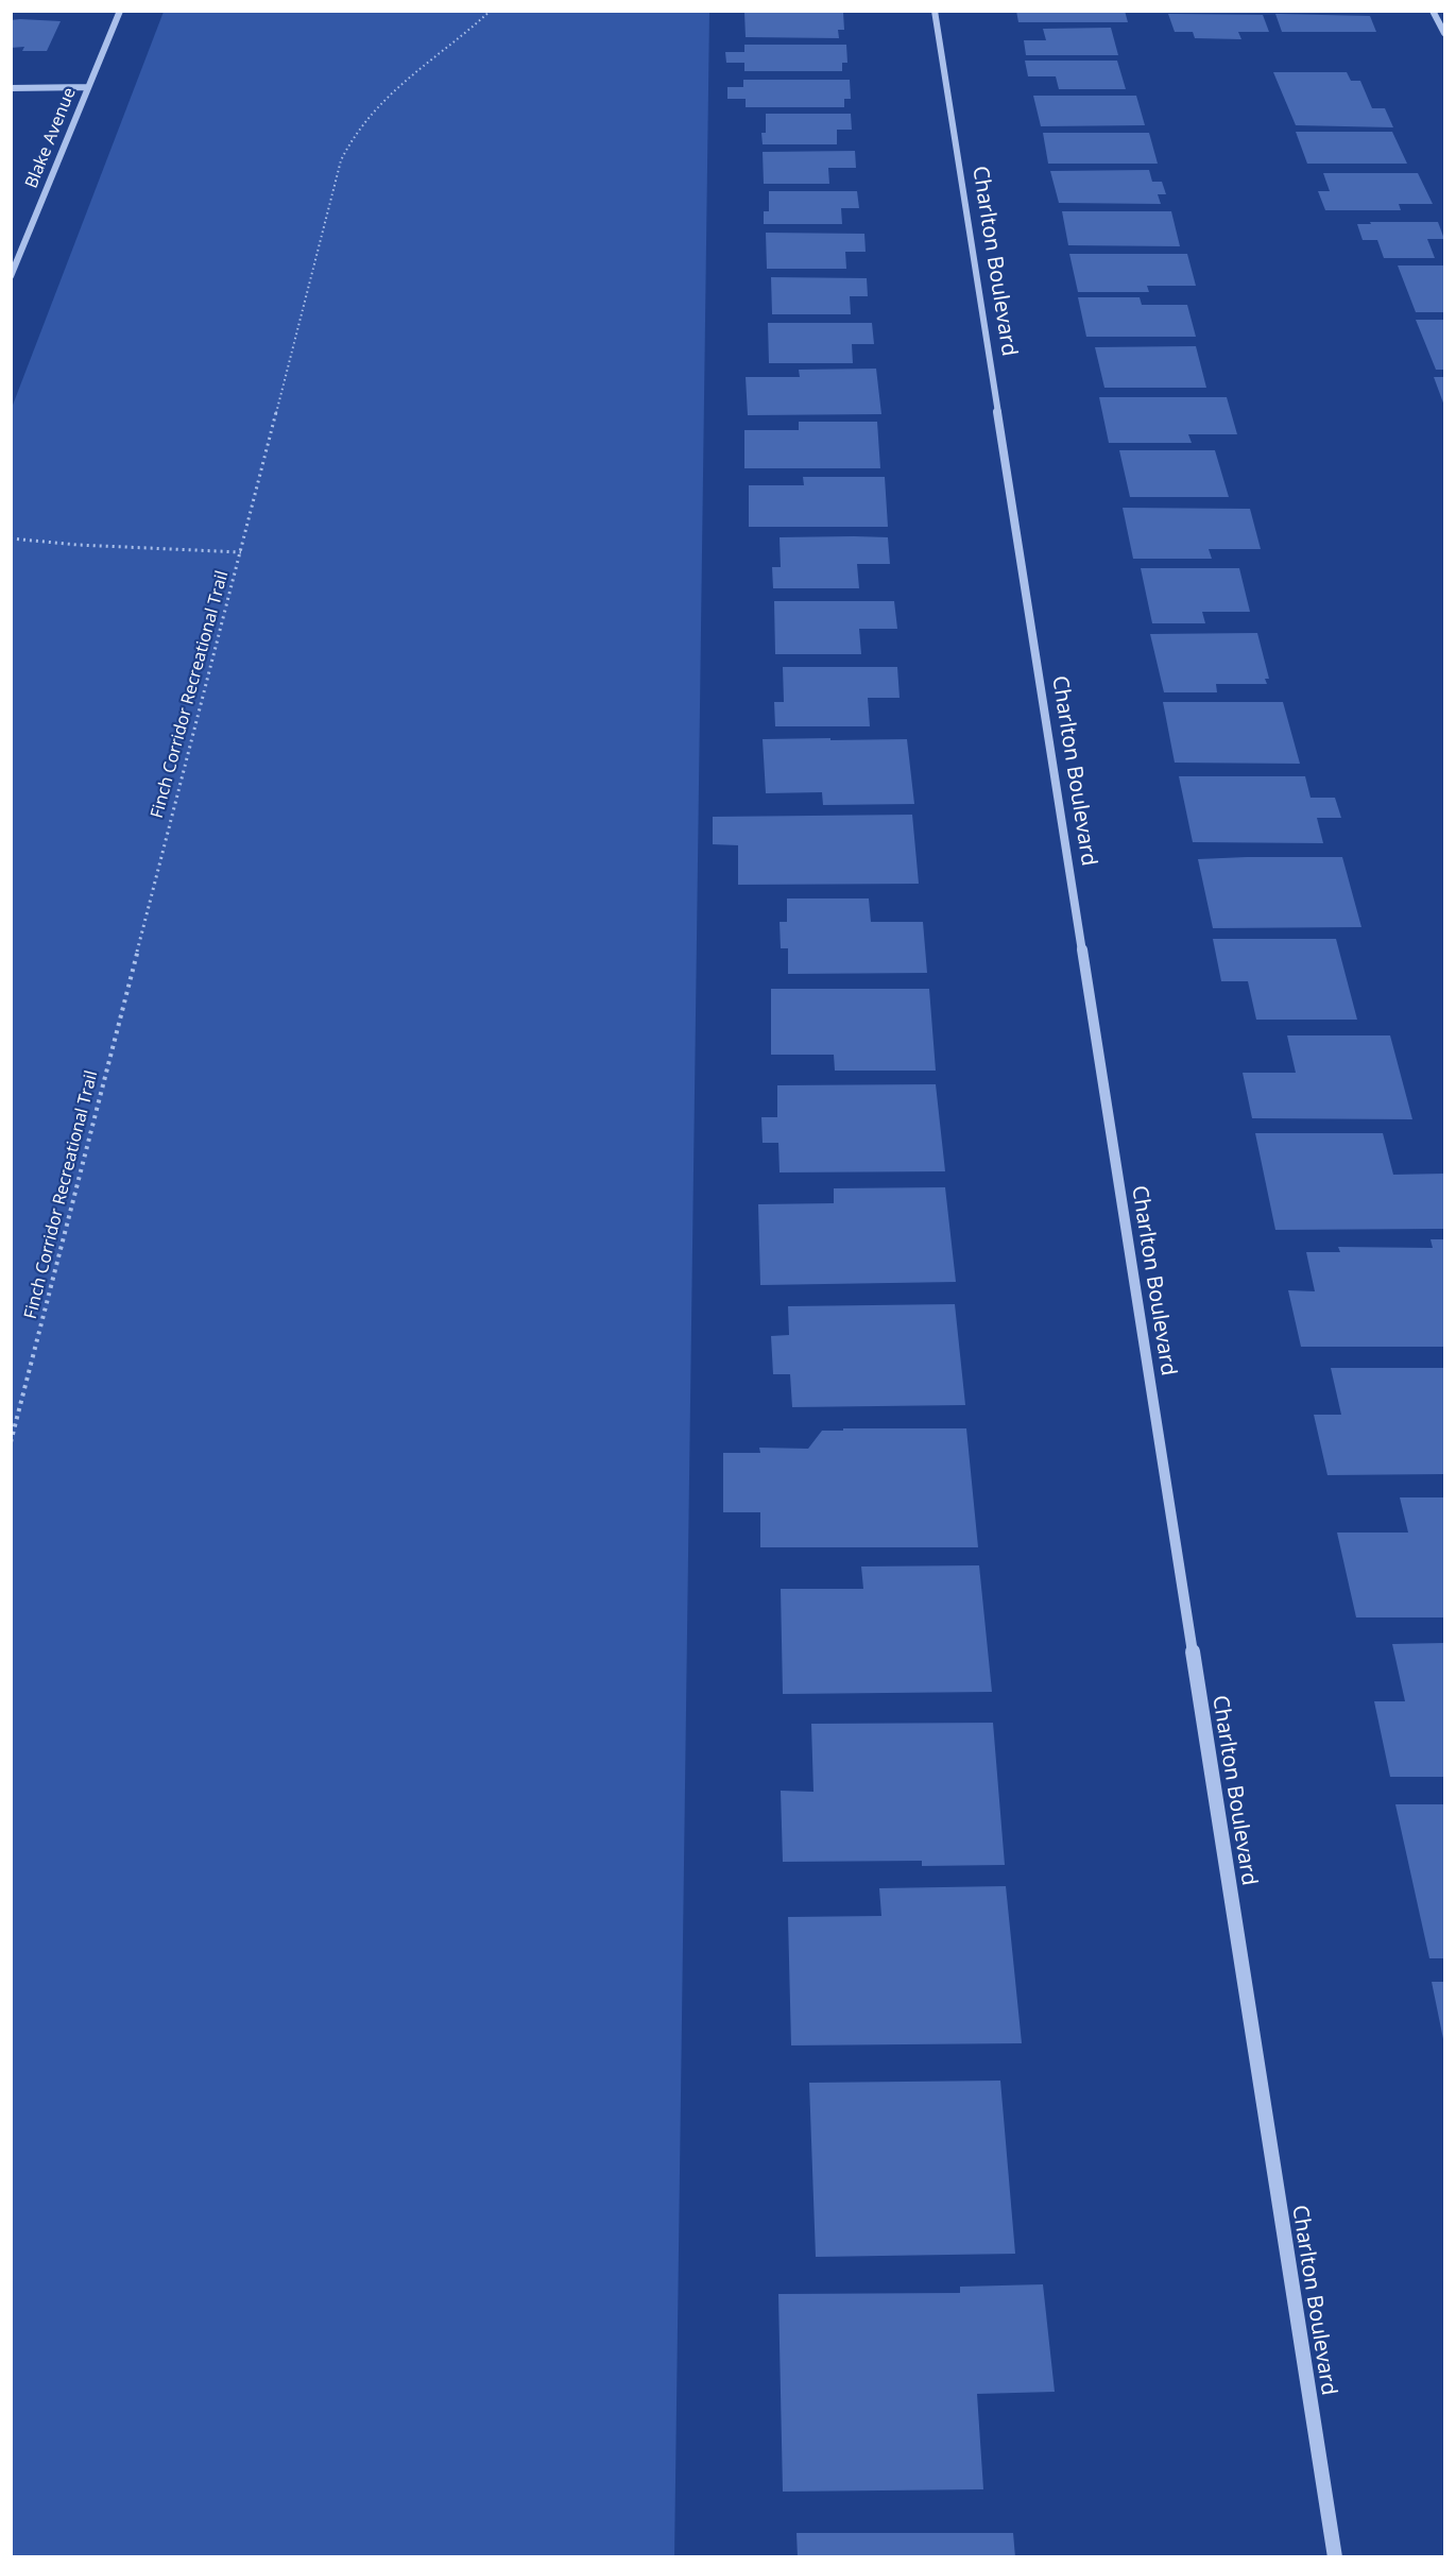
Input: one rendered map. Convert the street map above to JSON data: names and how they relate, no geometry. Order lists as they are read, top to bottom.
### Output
{
  "streets": {
    "street": ["Blake Avenue", "Charlton Boulevard"],
    "path": ["Finch Corridor Recreational Trail"]
  }
}
